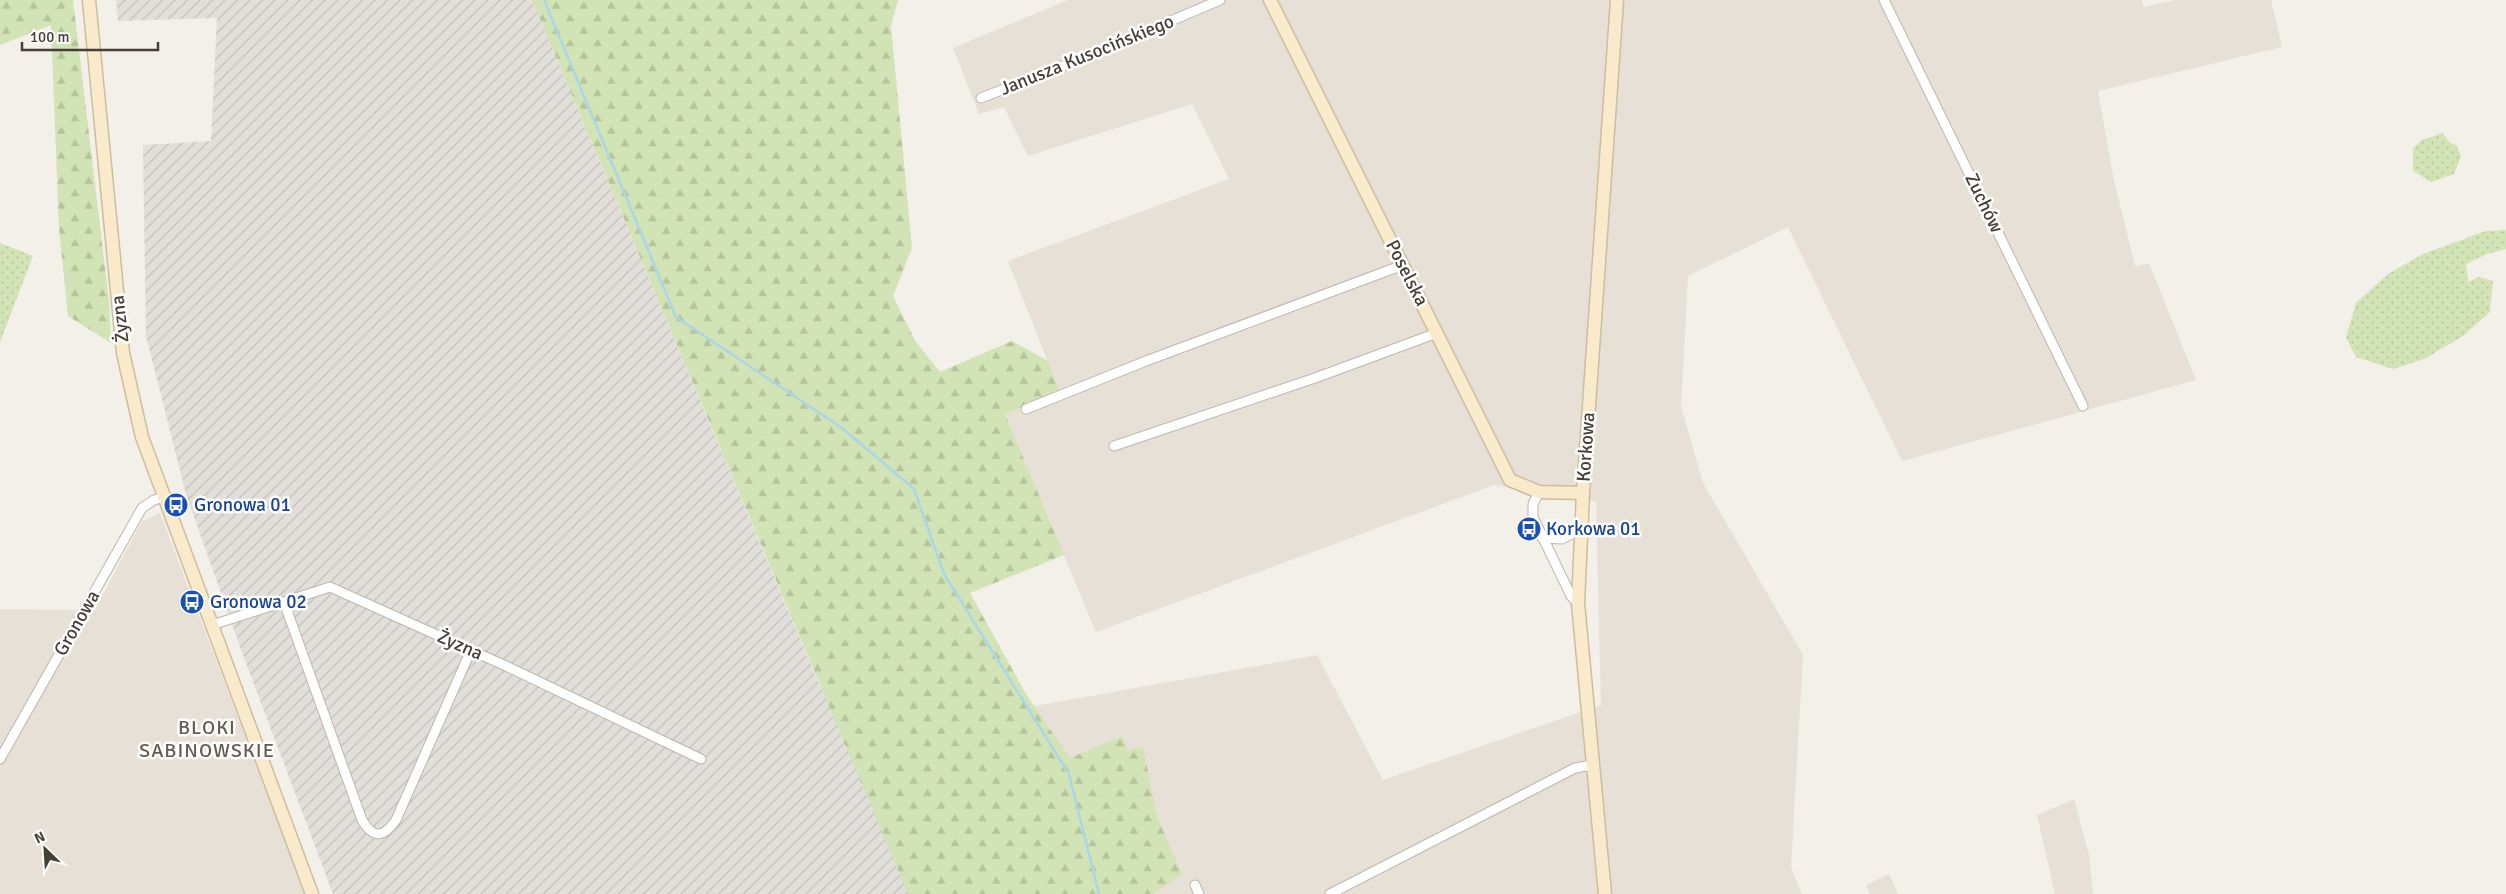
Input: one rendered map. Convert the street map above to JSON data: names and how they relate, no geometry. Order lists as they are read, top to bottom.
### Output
{
  "streets": {
    "street": [
      "Janusza Kusocińskiego",
      "Zuchów",
      "Poselska",
      "Żyzna",
      "Korkowa",
      "Gronowa"
    ]
  },
  "crossings": [
    ["Poselska", "Korkowa"],
    ["Żyzna", "Gronowa"]
  ],
  "districts": ["BLOKI SABINOWSKIE"],
  "places": {
    "bus stop": ["Gronowa 01", "Korkowa 01", "Gronowa 02"]
  },
  "scale_bar": "100 m",
  "north": "top left"
}
